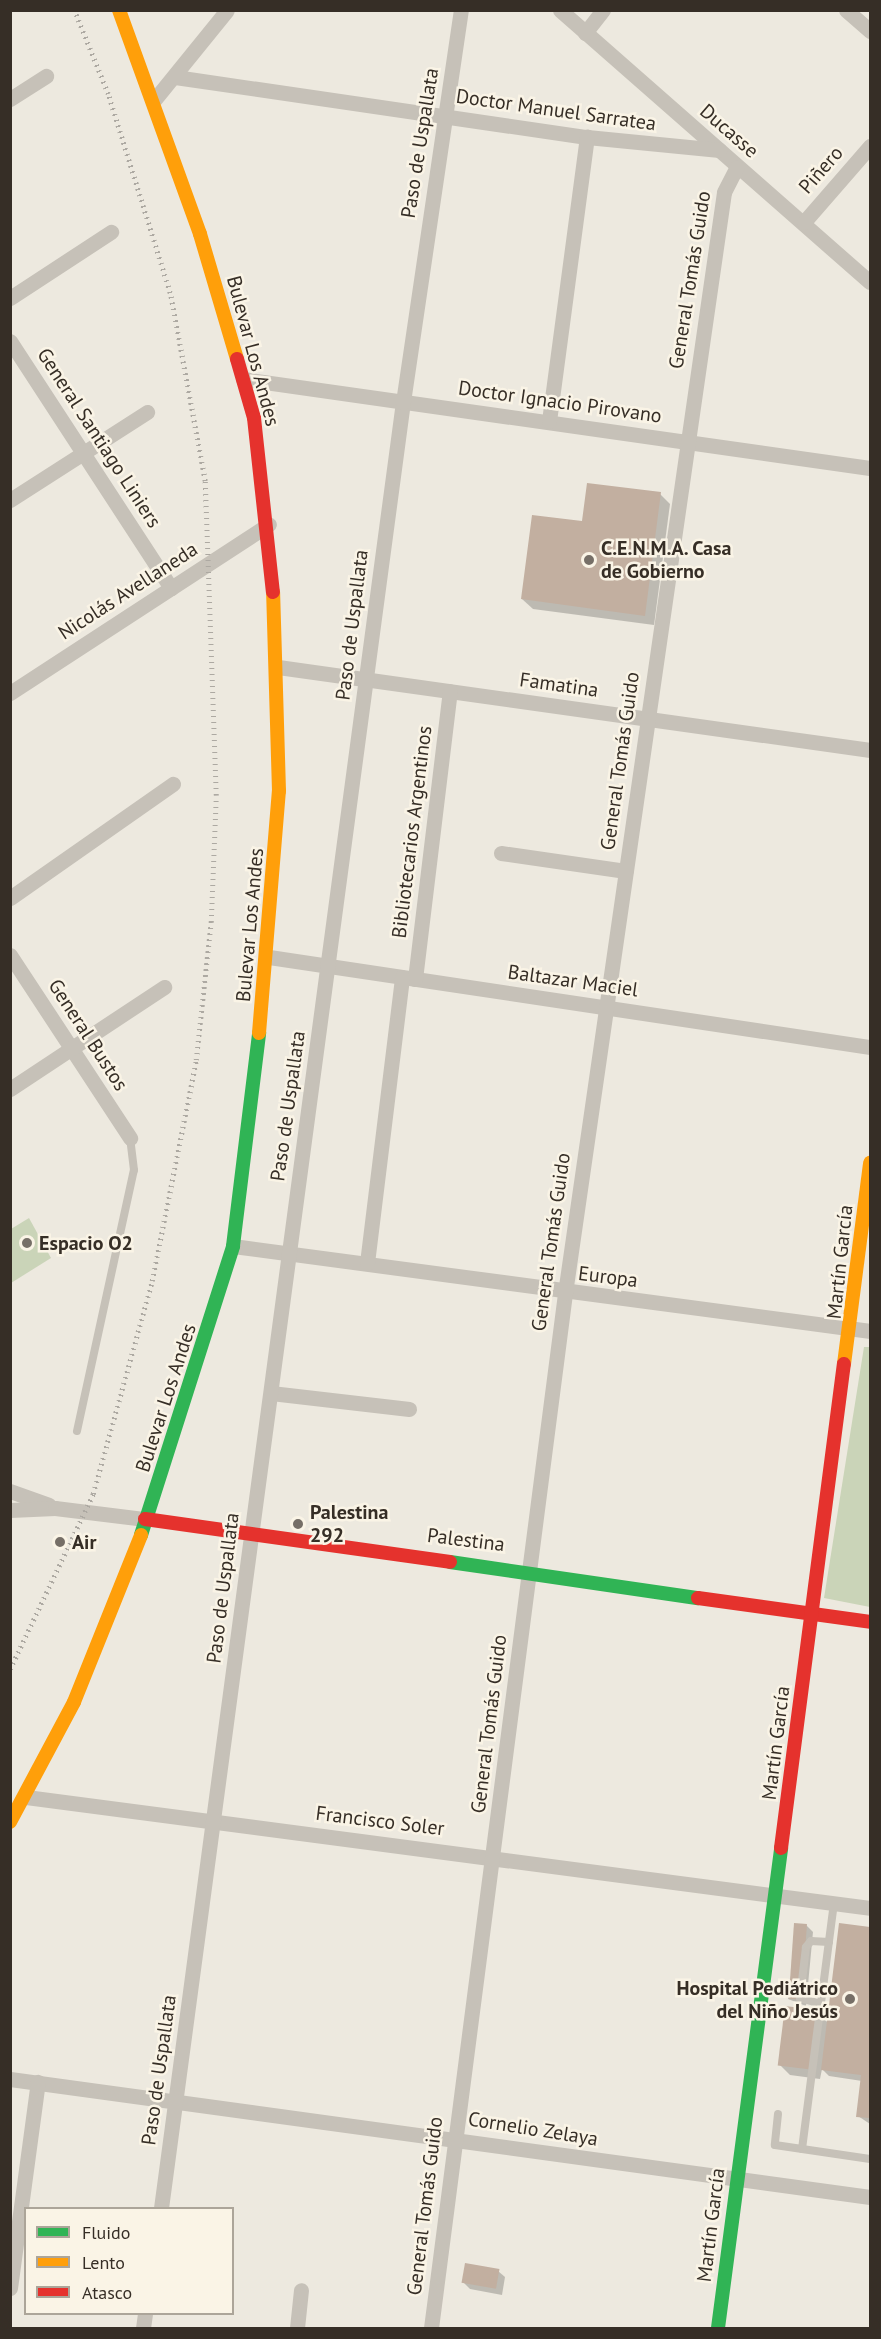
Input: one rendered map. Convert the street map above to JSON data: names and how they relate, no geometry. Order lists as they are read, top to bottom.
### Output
{
  "streets": {
    "main road": ["Bulevar Los Andes", "Martín García", "Palestina"],
    "street": [
      "Doctor Manuel Sarratea",
      "Ducasse",
      "Paso de Uspallata",
      "Piñero",
      "General Tomás Guido",
      "Doctor Ignacio Pirovano",
      "General Santiago Liniers",
      "Nicolás Avellaneda",
      "Famatina",
      "Bibliotecarios Argentinos",
      "Baltazar Maciel",
      "General Bustos",
      "Europa",
      "Francisco Soler",
      "Cornelio Zelaya"
    ]
  },
  "crossings": [
    ["Doctor Manuel Sarratea", "Ducasse"],
    ["Doctor Manuel Sarratea", "Paso de Uspallata"],
    ["Ducasse", "Piñero"],
    ["Ducasse", "General Tomás Guido"],
    ["Paso de Uspallata", "Doctor Ignacio Pirovano"],
    ["Paso de Uspallata", "Famatina"],
    ["Paso de Uspallata", "Baltazar Maciel"],
    ["Paso de Uspallata", "Europa"],
    ["Paso de Uspallata", "Palestina"],
    ["Paso de Uspallata", "Francisco Soler"],
    ["Paso de Uspallata", "Cornelio Zelaya"],
    ["General Tomás Guido", "Doctor Ignacio Pirovano"],
    ["General Tomás Guido", "Famatina"],
    ["General Tomás Guido", "Baltazar Maciel"],
    ["General Tomás Guido", "Europa"],
    ["General Tomás Guido", "Palestina"],
    ["General Tomás Guido", "Francisco Soler"],
    ["General Tomás Guido", "Cornelio Zelaya"],
    ["Bulevar Los Andes", "Doctor Ignacio Pirovano"],
    ["Bulevar Los Andes", "Nicolás Avellaneda"],
    ["Bulevar Los Andes", "Famatina"],
    ["Bulevar Los Andes", "Baltazar Maciel"],
    ["Bulevar Los Andes", "Europa"],
    ["Bulevar Los Andes", "Palestina"],
    ["Bulevar Los Andes", "Francisco Soler"],
    ["General Santiago Liniers", "Nicolás Avellaneda"],
    ["Famatina", "Bibliotecarios Argentinos"],
    ["Bibliotecarios Argentinos", "Baltazar Maciel"],
    ["Bibliotecarios Argentinos", "Europa"],
    ["Martín García", "Europa"],
    ["Martín García", "Palestina"],
    ["Martín García", "Francisco Soler"],
    ["Martín García", "Cornelio Zelaya"]
  ],
  "places": [
    "C.E.N.M.A. Casa de Gobierno",
    "Espacio O2",
    "Palestina 292",
    "Air",
    "Hospital Pediátrico del Niño Jesús"
  ],
  "legend": ["Fluido", "Lento", "Atasco"]
}
